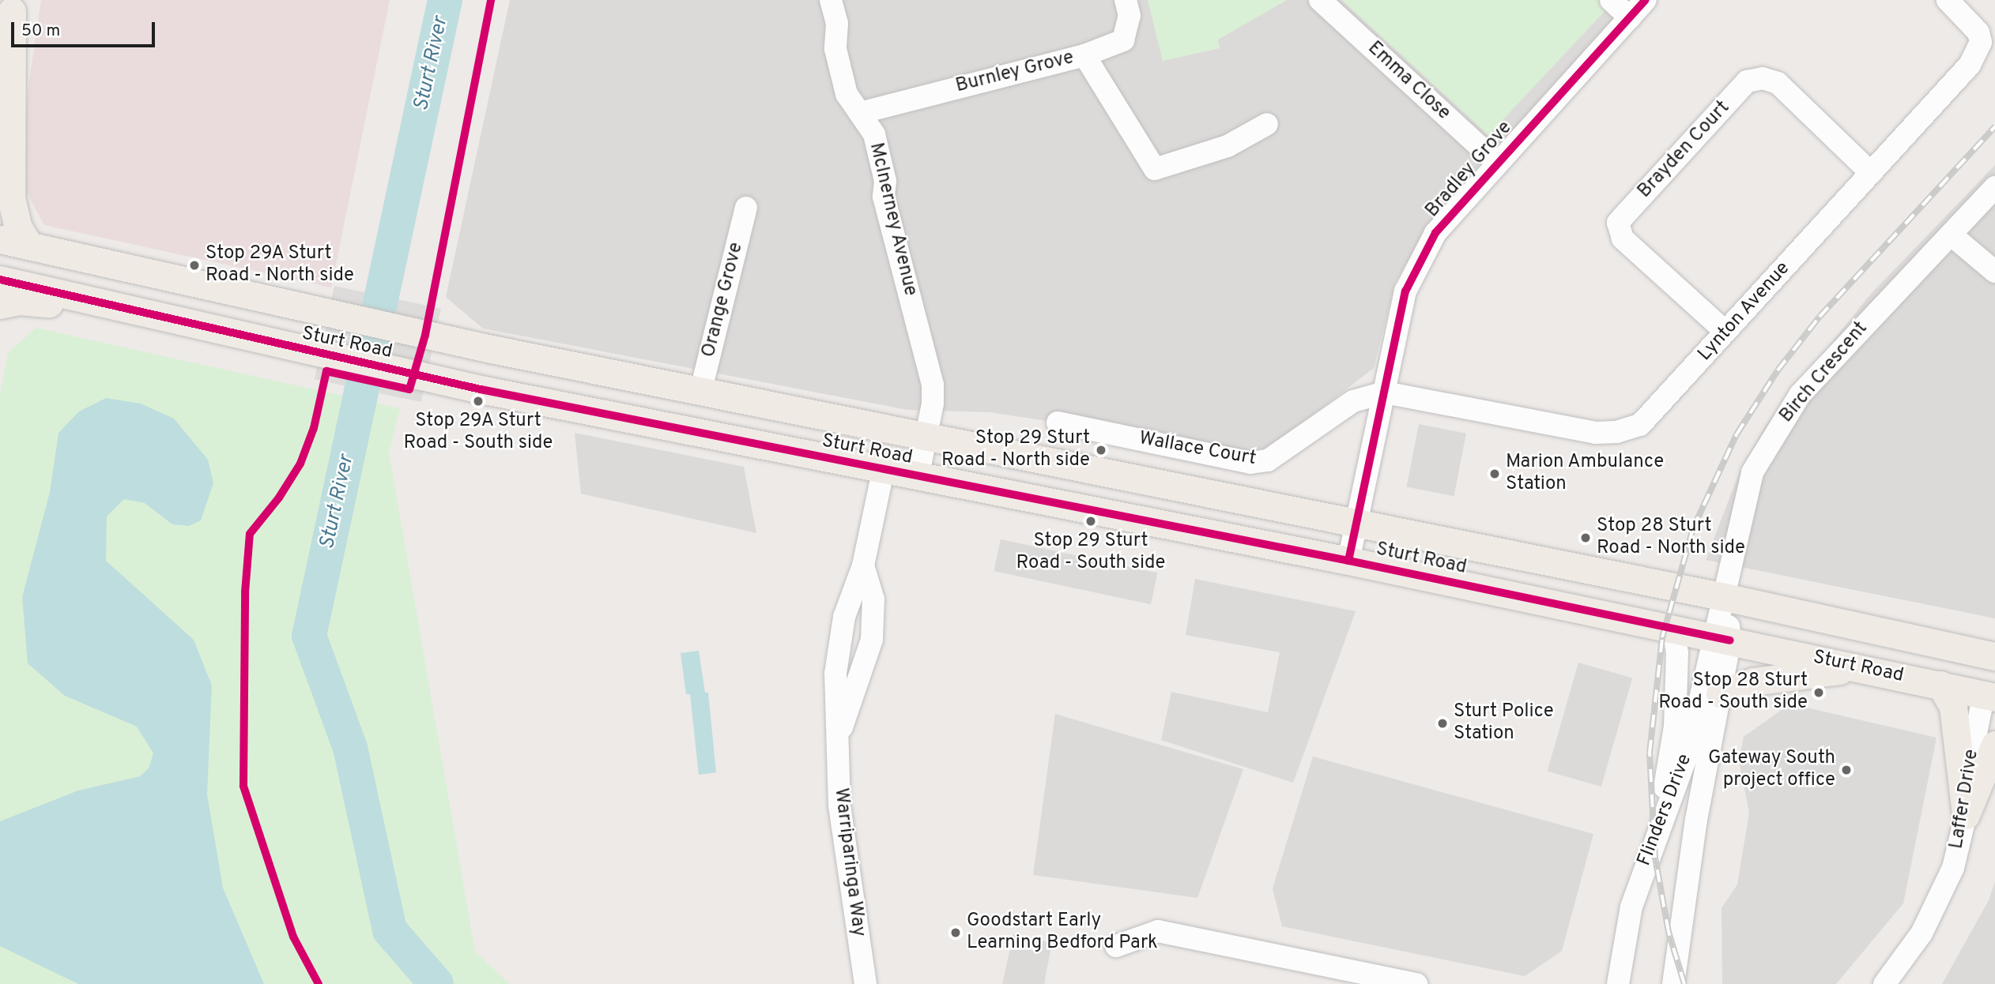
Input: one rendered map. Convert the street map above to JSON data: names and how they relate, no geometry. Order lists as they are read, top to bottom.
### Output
{
  "streets": {
    "main road": ["Sturt Road"],
    "street": [
      "Burnley Grove",
      "Emma Close",
      "Brayden Court",
      "Bradley Grove",
      "McInerney Avenue",
      "Orange Grove",
      "Lynton Avenue",
      "Birch Crescent",
      "Wallace Court",
      "Laffer Drive",
      "Flinders Drive",
      "Warriparinga Way"
    ]
  },
  "crossings": [
    ["Burnley Grove", "McInerney Avenue"],
    ["Emma Close", "Bradley Grove"],
    ["Brayden Court", "Lynton Avenue"],
    ["Bradley Grove", "Lynton Avenue"],
    ["Bradley Grove", "Sturt Road"],
    ["Bradley Grove", "Wallace Court"],
    ["McInerney Avenue", "Sturt Road"],
    ["Orange Grove", "Sturt Road"],
    ["Lynton Avenue", "Wallace Court"],
    ["Sturt Road", "Birch Crescent"],
    ["Sturt Road", "Laffer Drive"],
    ["Sturt Road", "Flinders Drive"],
    ["Sturt Road", "Warriparinga Way"],
    ["Birch Crescent", "Flinders Drive"]
  ],
  "water": ["Sturt River"],
  "places": [
    "Stop 29A Sturt Road - North side",
    "Stop 29A Sturt Road - South side",
    "Stop 29 Sturt Road - North side",
    "Marion Ambulance Station",
    "Stop 29 Sturt Road - South side",
    "Stop 28 Sturt Road - North side",
    "Stop 28 Sturt Road - South side",
    "Sturt Police Station",
    "Gateway South project office",
    "Goodstart Early Learning Bedford Park"
  ],
  "scale_bar": "50 m"
}
